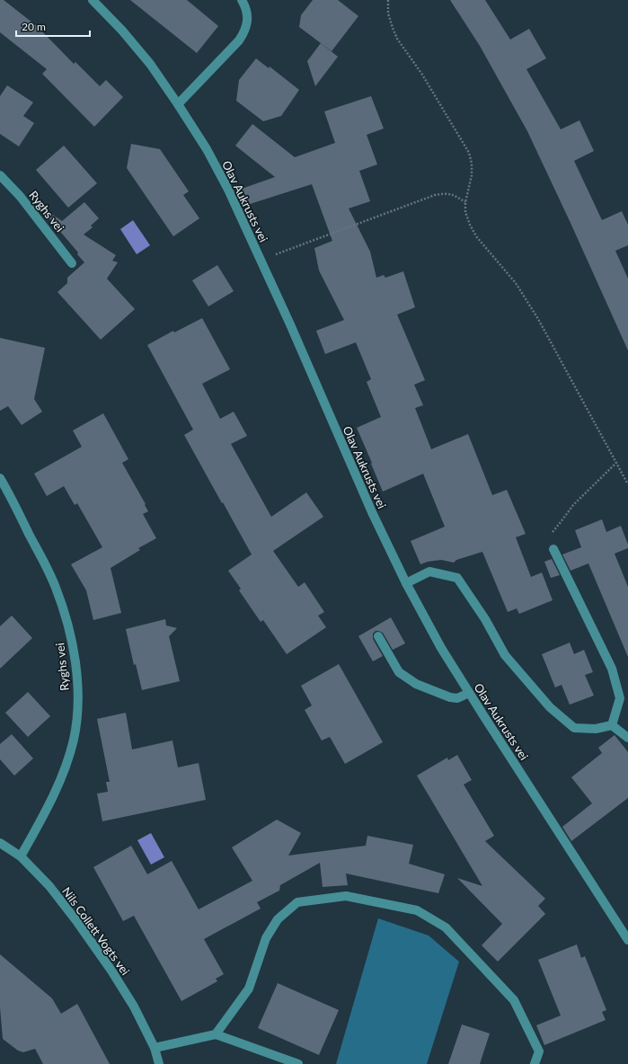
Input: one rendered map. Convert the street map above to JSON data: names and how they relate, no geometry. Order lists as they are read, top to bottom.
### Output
{
  "streets": {
    "street": ["Olav Aukrusts vei", "Ryghs vei", "Nils Collett Vogts vei"]
  },
  "crossings": [
    ["Ryghs vei", "Nils Collett Vogts vei"]
  ],
  "scale_bar": "20 m"
}
